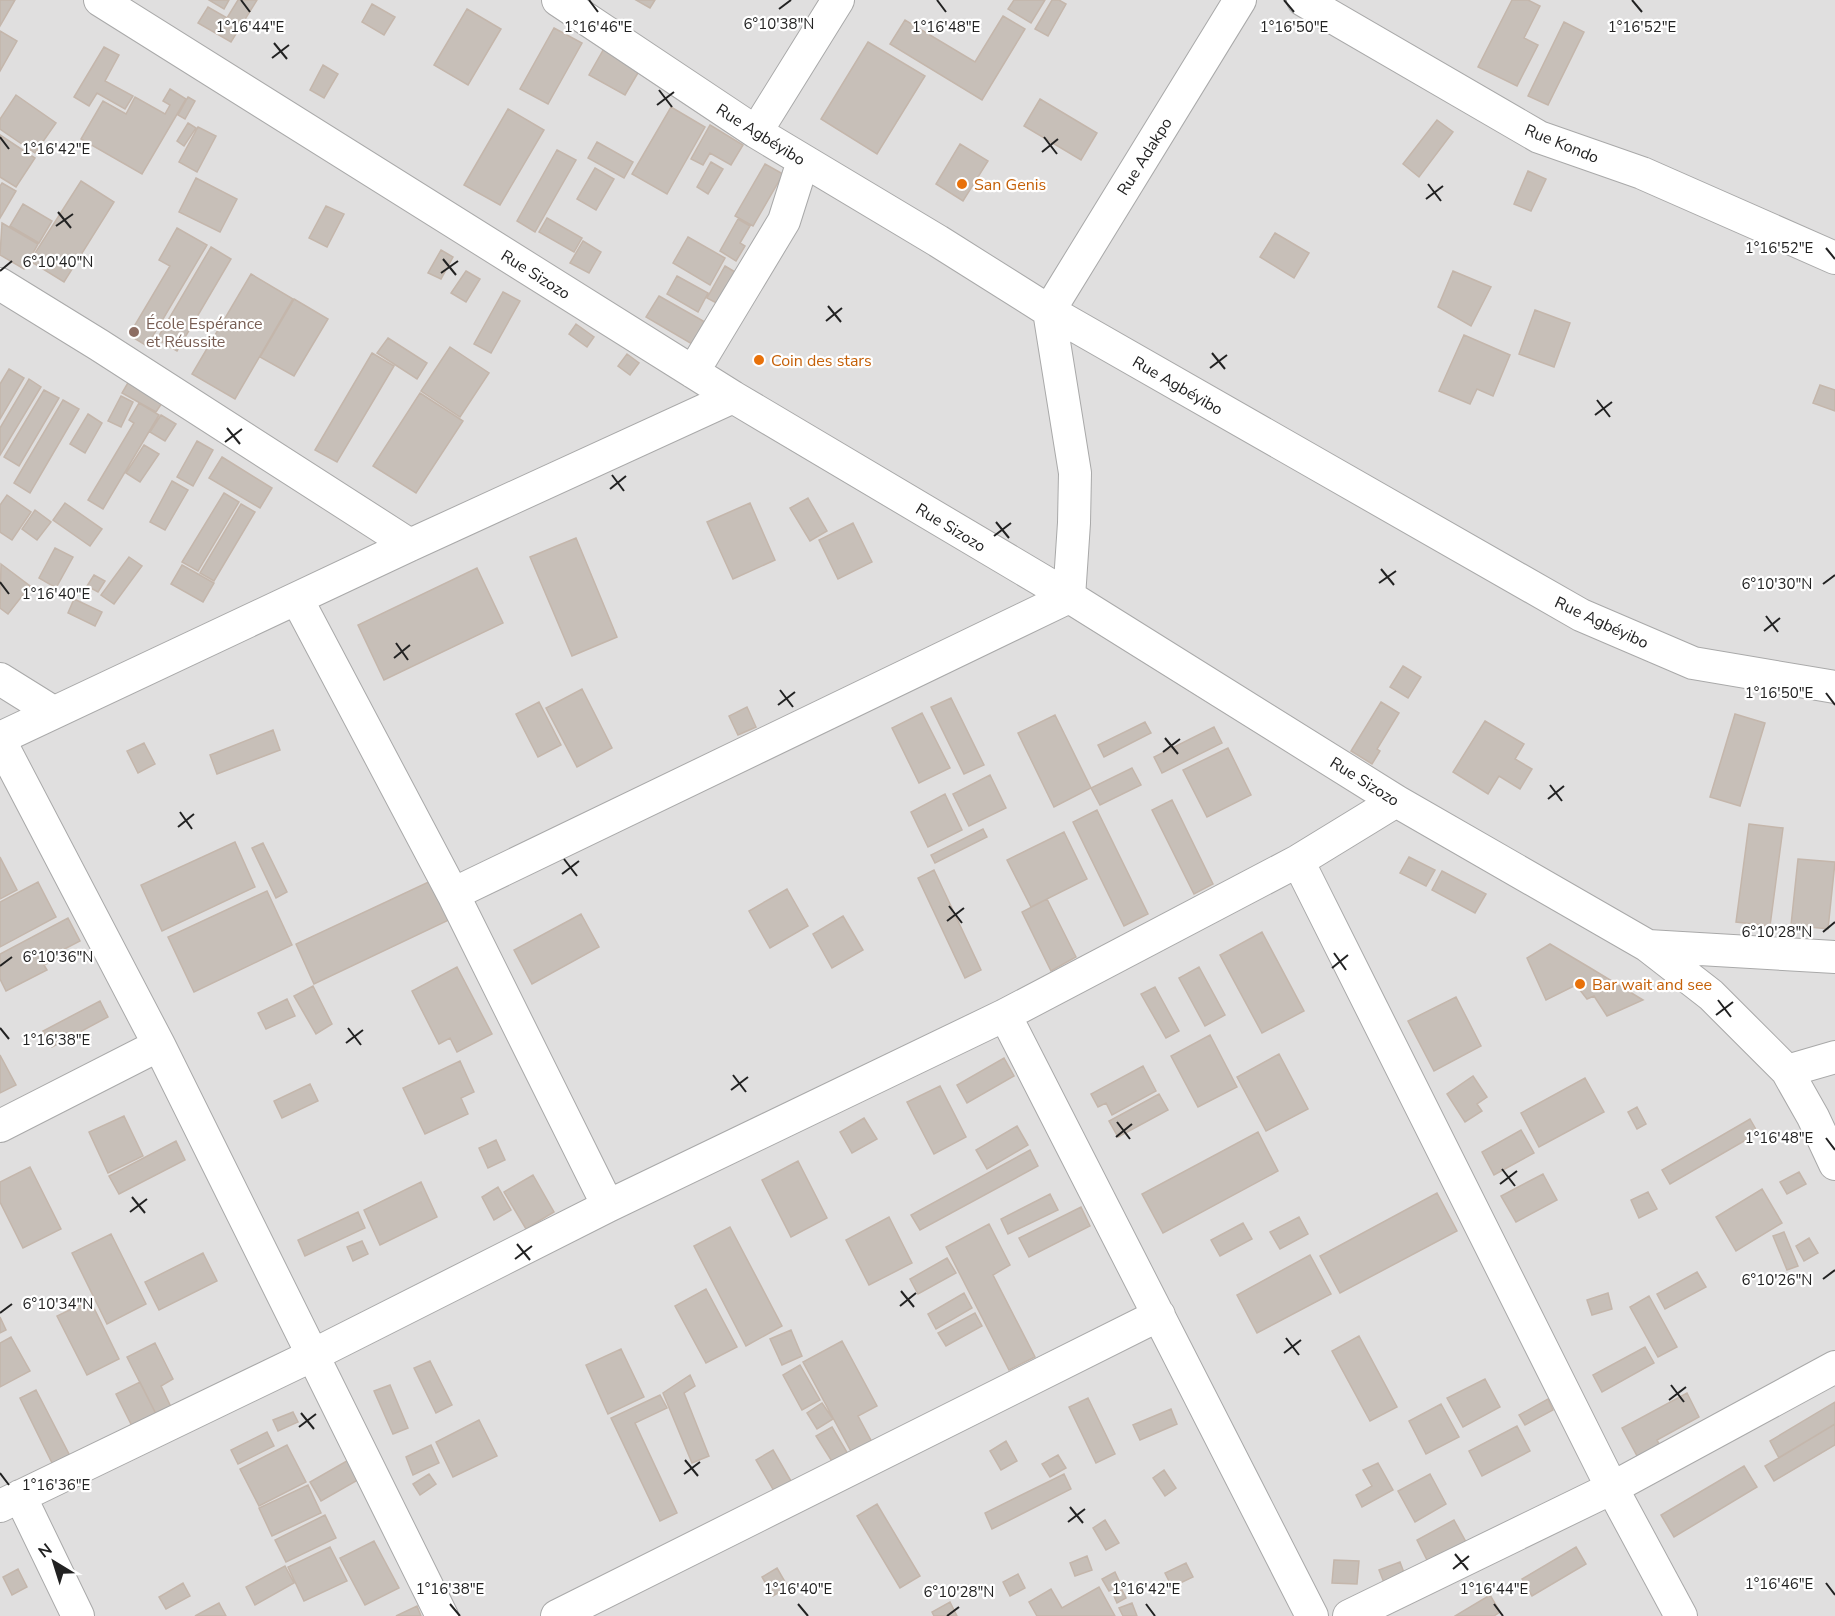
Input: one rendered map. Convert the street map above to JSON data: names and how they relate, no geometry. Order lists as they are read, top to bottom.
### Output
{
  "streets": {
    "street": [
      "Rue Agbéyibo",
      "Rue Kondo",
      "Rue Adakpo",
      "Rue Sizozo"
    ]
  },
  "crossings": [
    ["Rue Agbéyibo", "Rue Adakpo"]
  ],
  "places": [
    "San Genis",
    "École Espérance et Réussite",
    "Coin des stars",
    "Bar wait and see"
  ],
  "north": "top left",
  "coordinates": [
    "6°10'38\"N",
    "1°16'52\"E",
    "1°16'44\"E",
    "1°16'46\"E",
    "1°16'48\"E",
    "1°16'50\"E",
    "1°16'42\"E",
    "6°10'40\"N",
    "6°10'30\"N",
    "1°16'40\"E",
    "6°10'28\"N",
    "6°10'36\"N",
    "1°16'38\"E",
    "6°10'26\"N",
    "6°10'34\"N",
    "1°16'36\"E"
  ]
}
